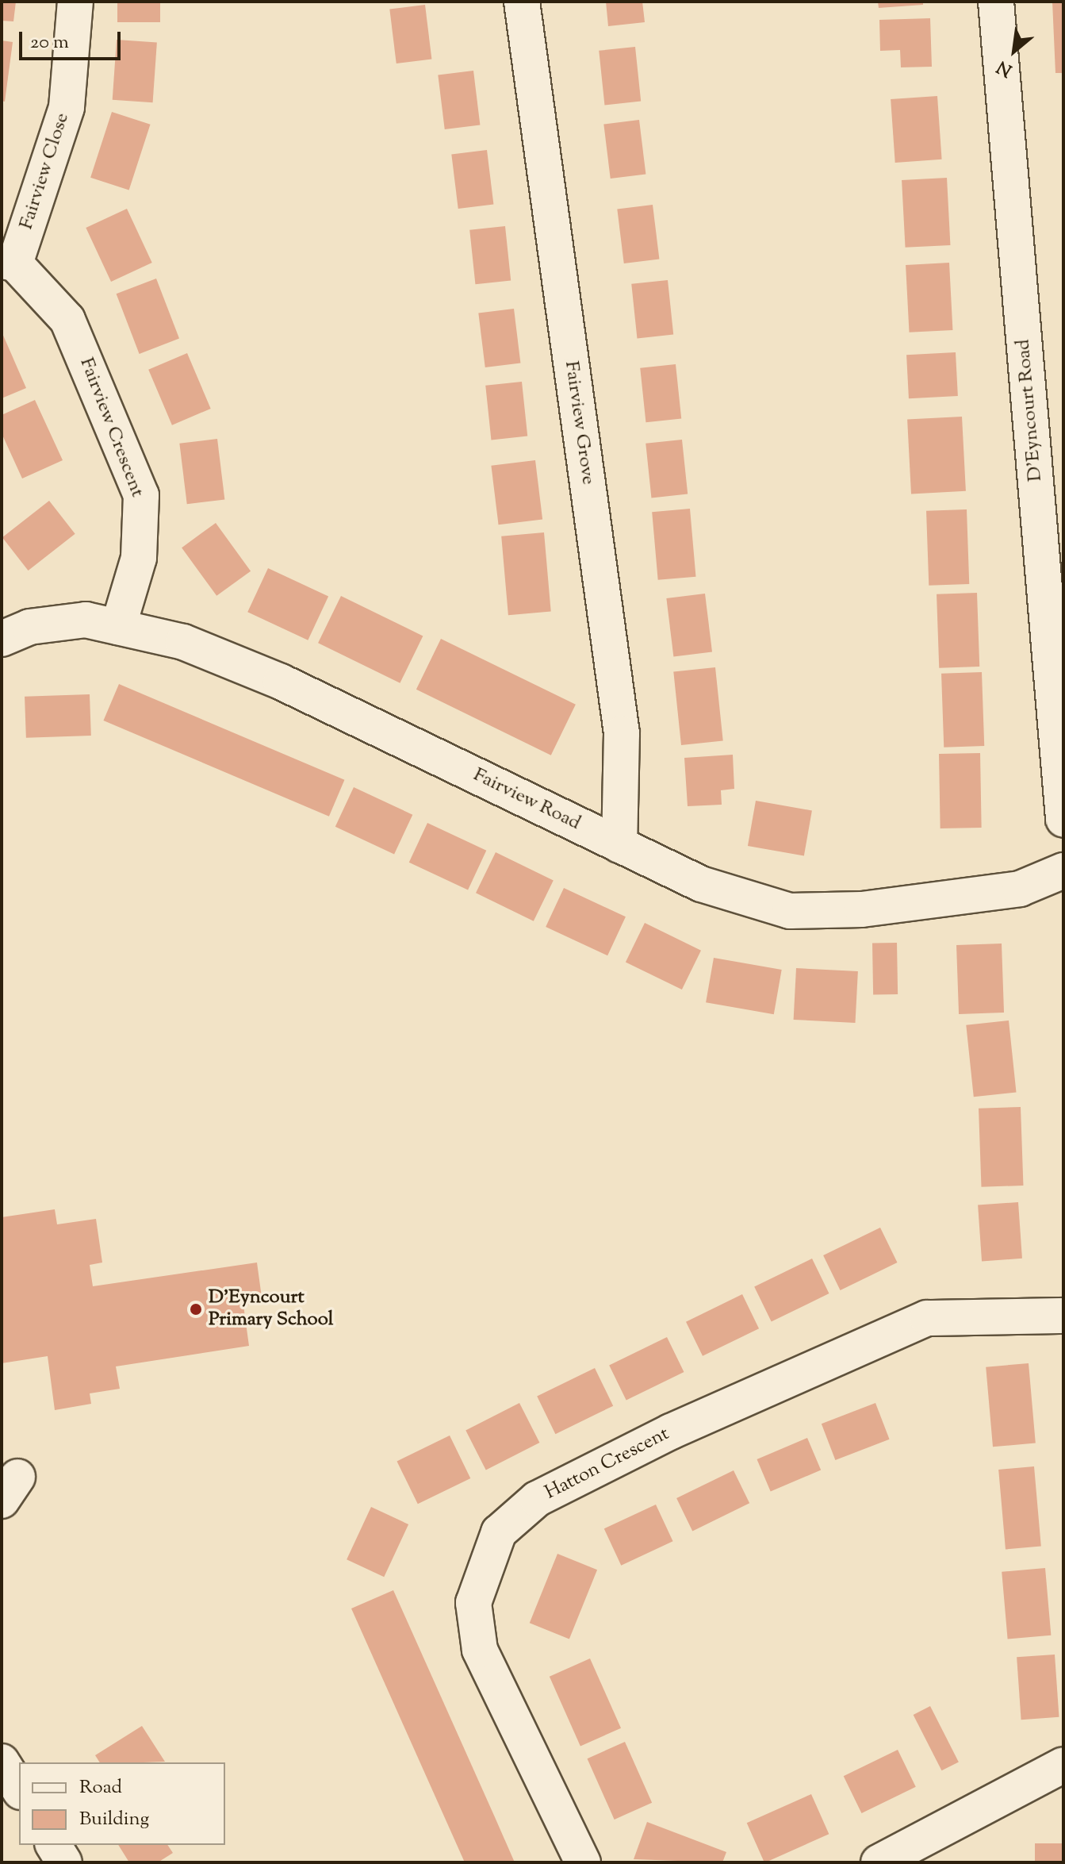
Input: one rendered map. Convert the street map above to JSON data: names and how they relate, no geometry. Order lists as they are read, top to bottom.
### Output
{
  "streets": {
    "street": [
      "Fairview Close",
      "D'Eyncourt Road",
      "Fairview Grove",
      "Fairview Crescent",
      "Fairview Road",
      "Hatton Crescent"
    ]
  },
  "crossings": [
    ["Fairview Close", "Fairview Crescent"],
    ["Fairview Grove", "Fairview Road"],
    ["Fairview Crescent", "Fairview Road"]
  ],
  "places": ["D'Eyncourt Primary School"],
  "legend": ["Road", "Building"],
  "scale_bar": "20 m",
  "north": "bottom left"
}
